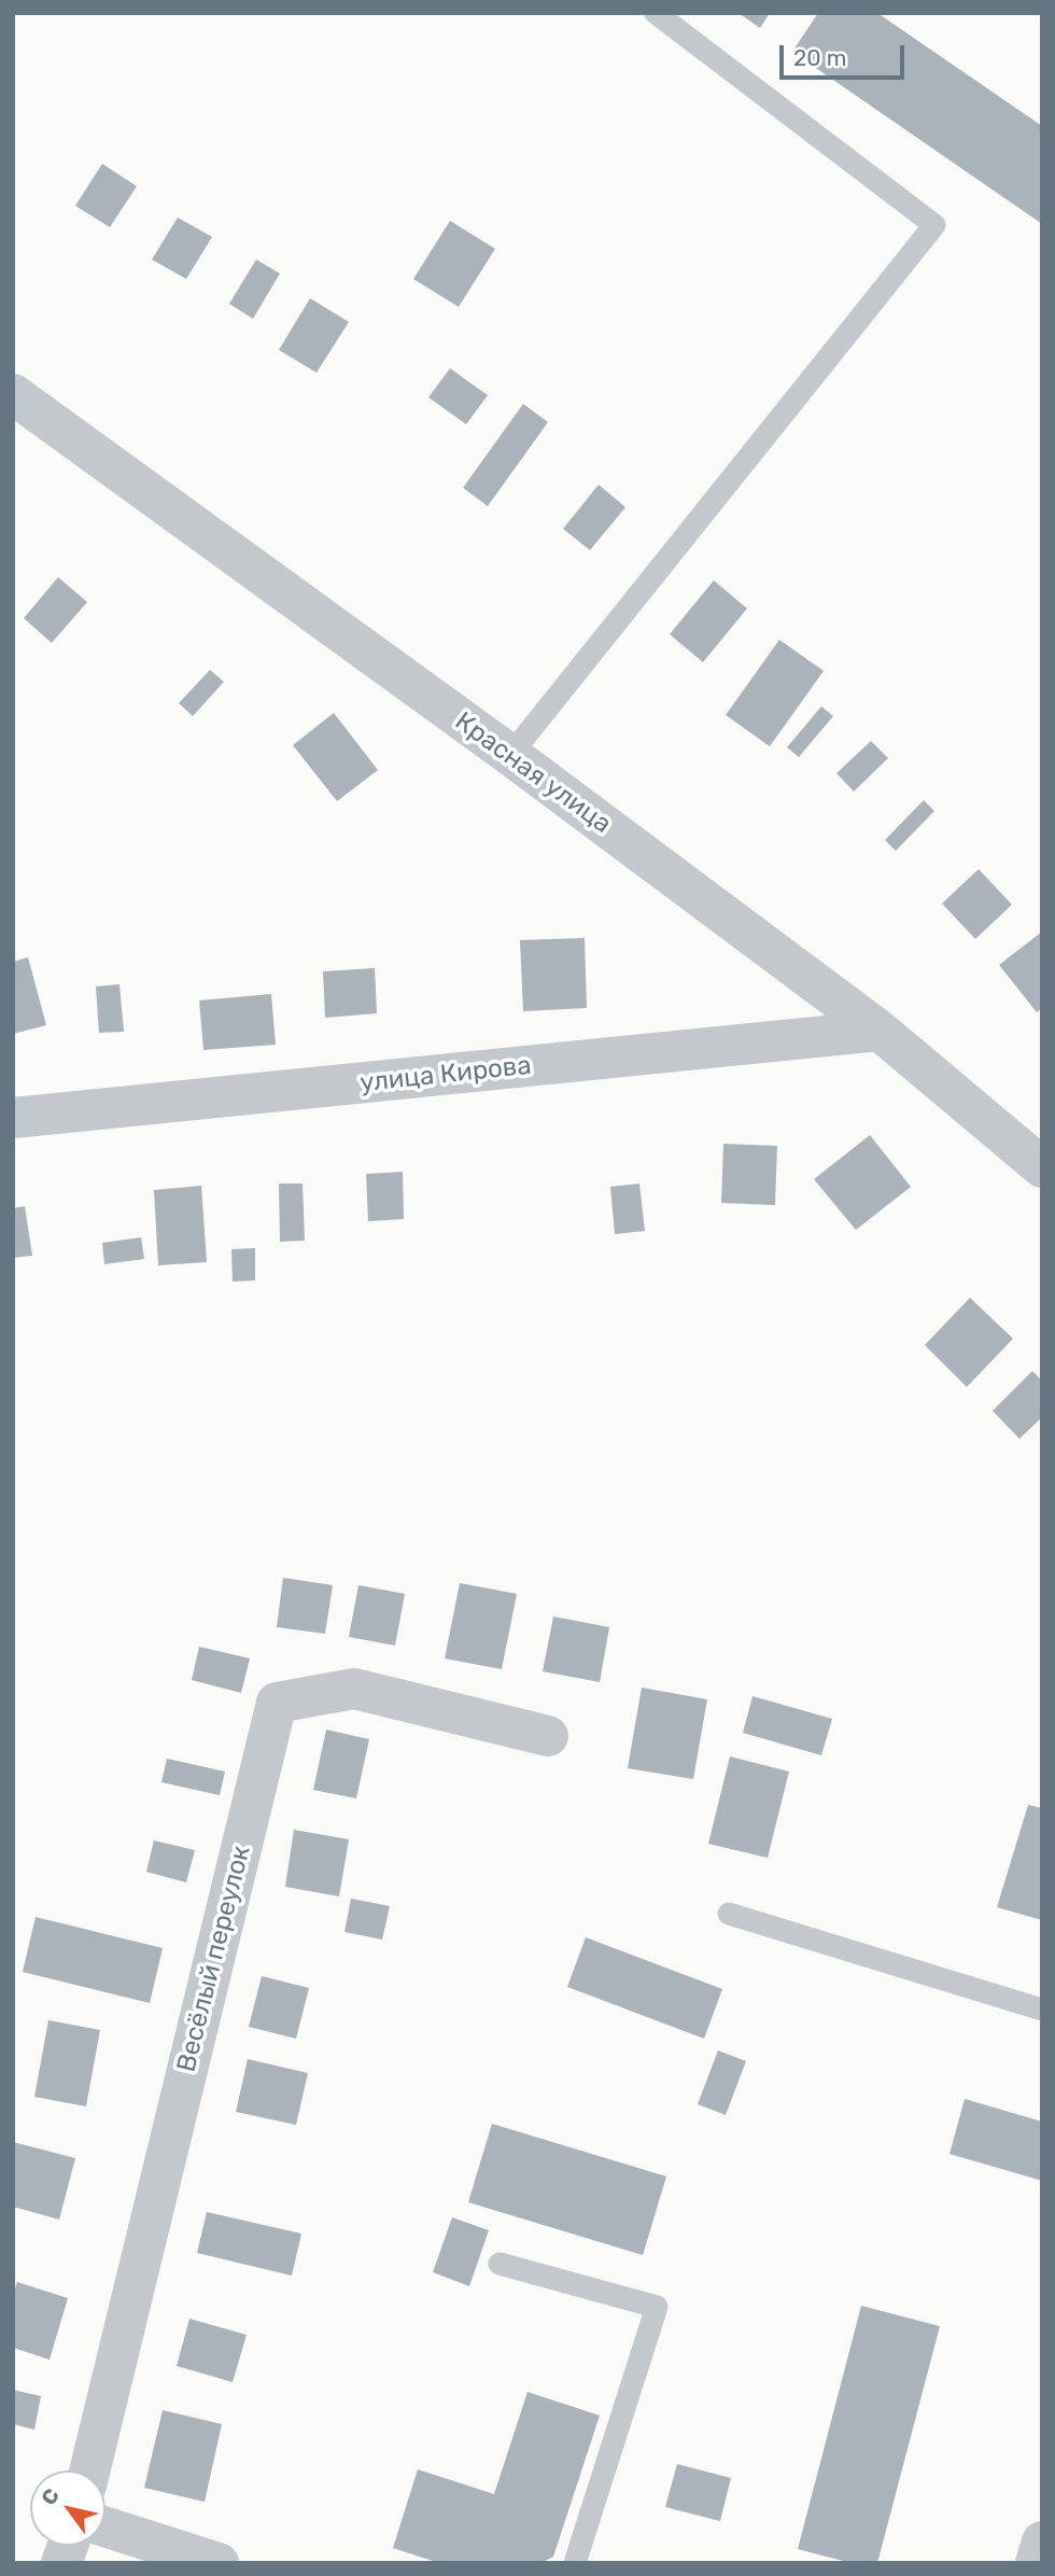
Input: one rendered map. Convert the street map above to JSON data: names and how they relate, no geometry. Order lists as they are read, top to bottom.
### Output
{
  "streets": {
    "street": ["Красная улица", "улица Кирова", "Весёлый переулок"]
  },
  "crossings": [
    ["Красная улица", "улица Кирова"]
  ],
  "scale_bar": "20 m",
  "north": "top left"
}
